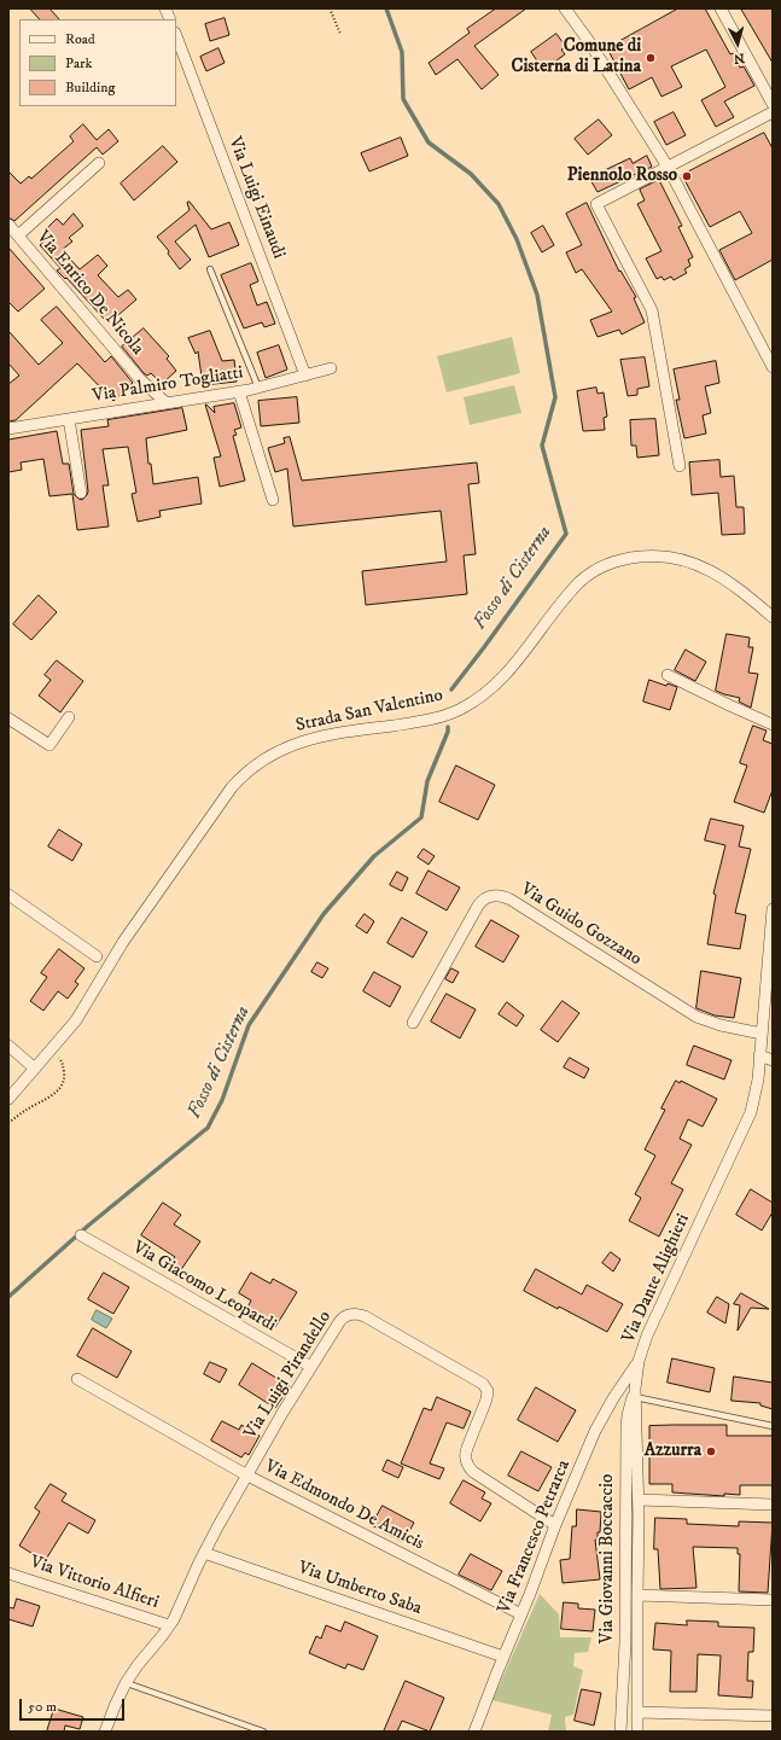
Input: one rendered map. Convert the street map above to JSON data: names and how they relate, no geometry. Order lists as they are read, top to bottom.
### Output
{
  "streets": {
    "street": [
      "Via Luigi Einaudi",
      "Via Enrico De Nicola",
      "Via Palmiro Togliatti",
      "Strada San Valentino",
      "Via Guido Gozzano",
      "Via Dante Alighieri",
      "Via Giacomo Leopardi",
      "Via Luigi Pirandello",
      "Via Edmondo De Amicis",
      "Via Francesco Petrarca",
      "Via Giovanni Boccaccio",
      "Via Vittorio Alfieri",
      "Via Umberto Saba"
    ]
  },
  "crossings": [
    ["Via Luigi Einaudi", "Via Palmiro Togliatti"],
    ["Via Enrico De Nicola", "Via Palmiro Togliatti"],
    ["Via Guido Gozzano", "Via Dante Alighieri"],
    ["Via Dante Alighieri", "Via Francesco Petrarca"],
    ["Via Dante Alighieri", "Via Giovanni Boccaccio"],
    ["Via Giacomo Leopardi", "Via Luigi Pirandello"],
    ["Via Luigi Pirandello", "Via Edmondo De Amicis"],
    ["Via Luigi Pirandello", "Via Francesco Petrarca"],
    ["Via Luigi Pirandello", "Via Vittorio Alfieri"],
    ["Via Luigi Pirandello", "Via Umberto Saba"],
    ["Via Edmondo De Amicis", "Via Francesco Petrarca"],
    ["Via Francesco Petrarca", "Via Umberto Saba"]
  ],
  "water": ["Fosso di Cisterna"],
  "places": ["Comune di Cisterna di Latina", "Piennolo Rosso", "Azzurra"],
  "legend": ["Road", "Park", "Building"],
  "scale_bar": "50 m",
  "north": "bottom"
}
